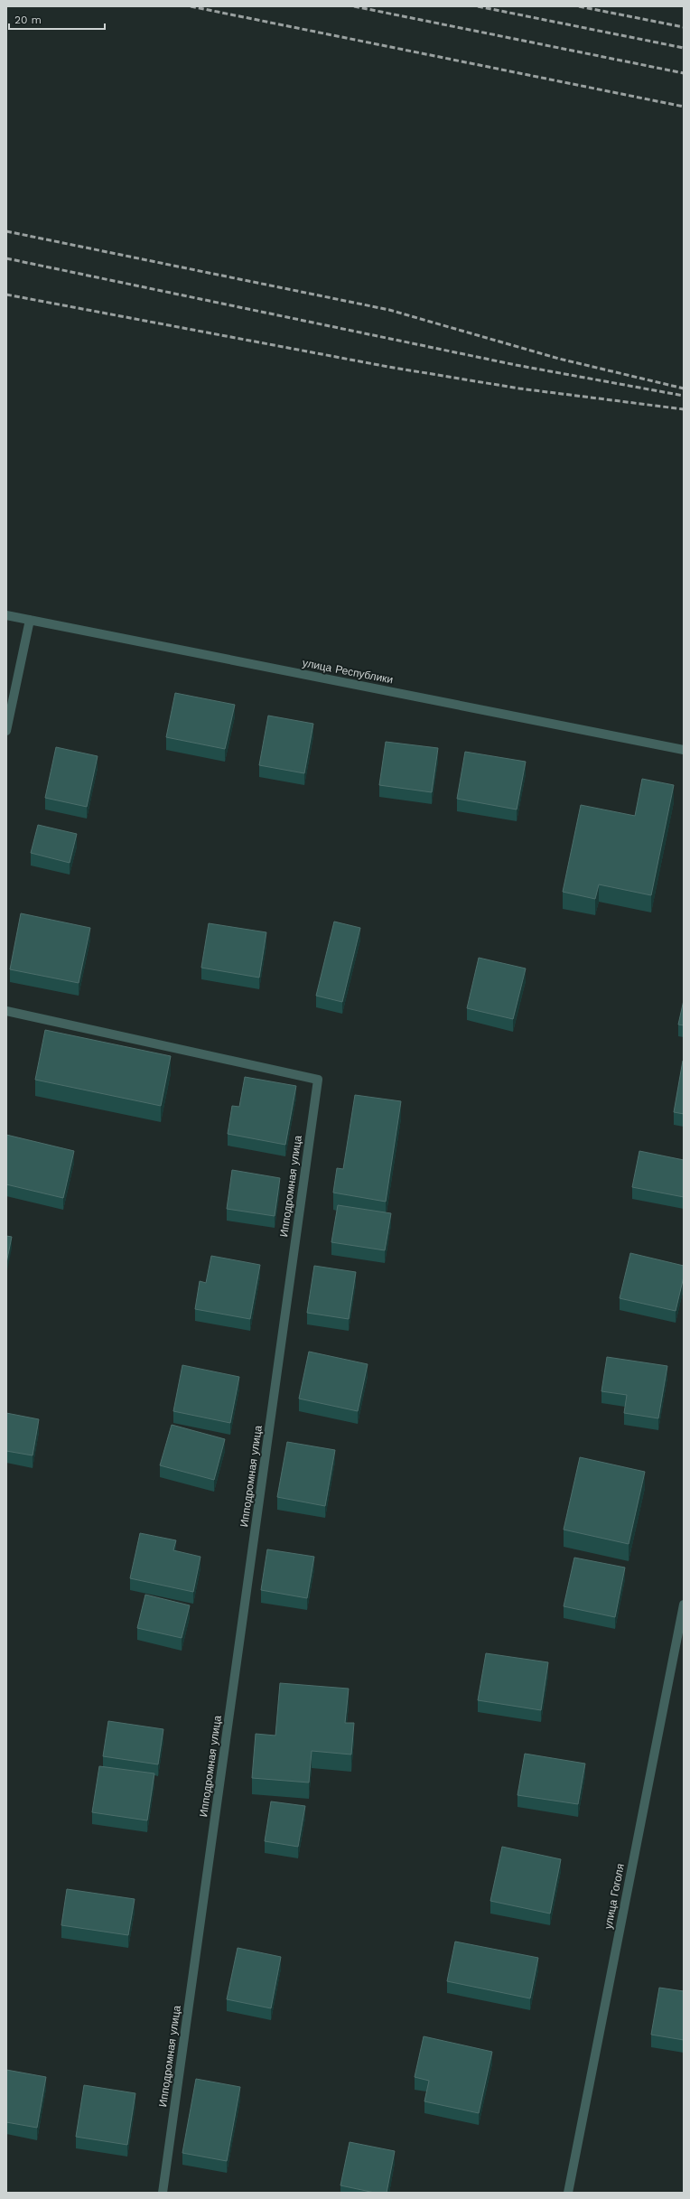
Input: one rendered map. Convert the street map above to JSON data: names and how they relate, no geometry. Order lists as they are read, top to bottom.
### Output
{
  "streets": {
    "street": ["улица Республики", "Ипподромная улица", "улица Гоголя"]
  },
  "scale_bar": "20 m"
}
